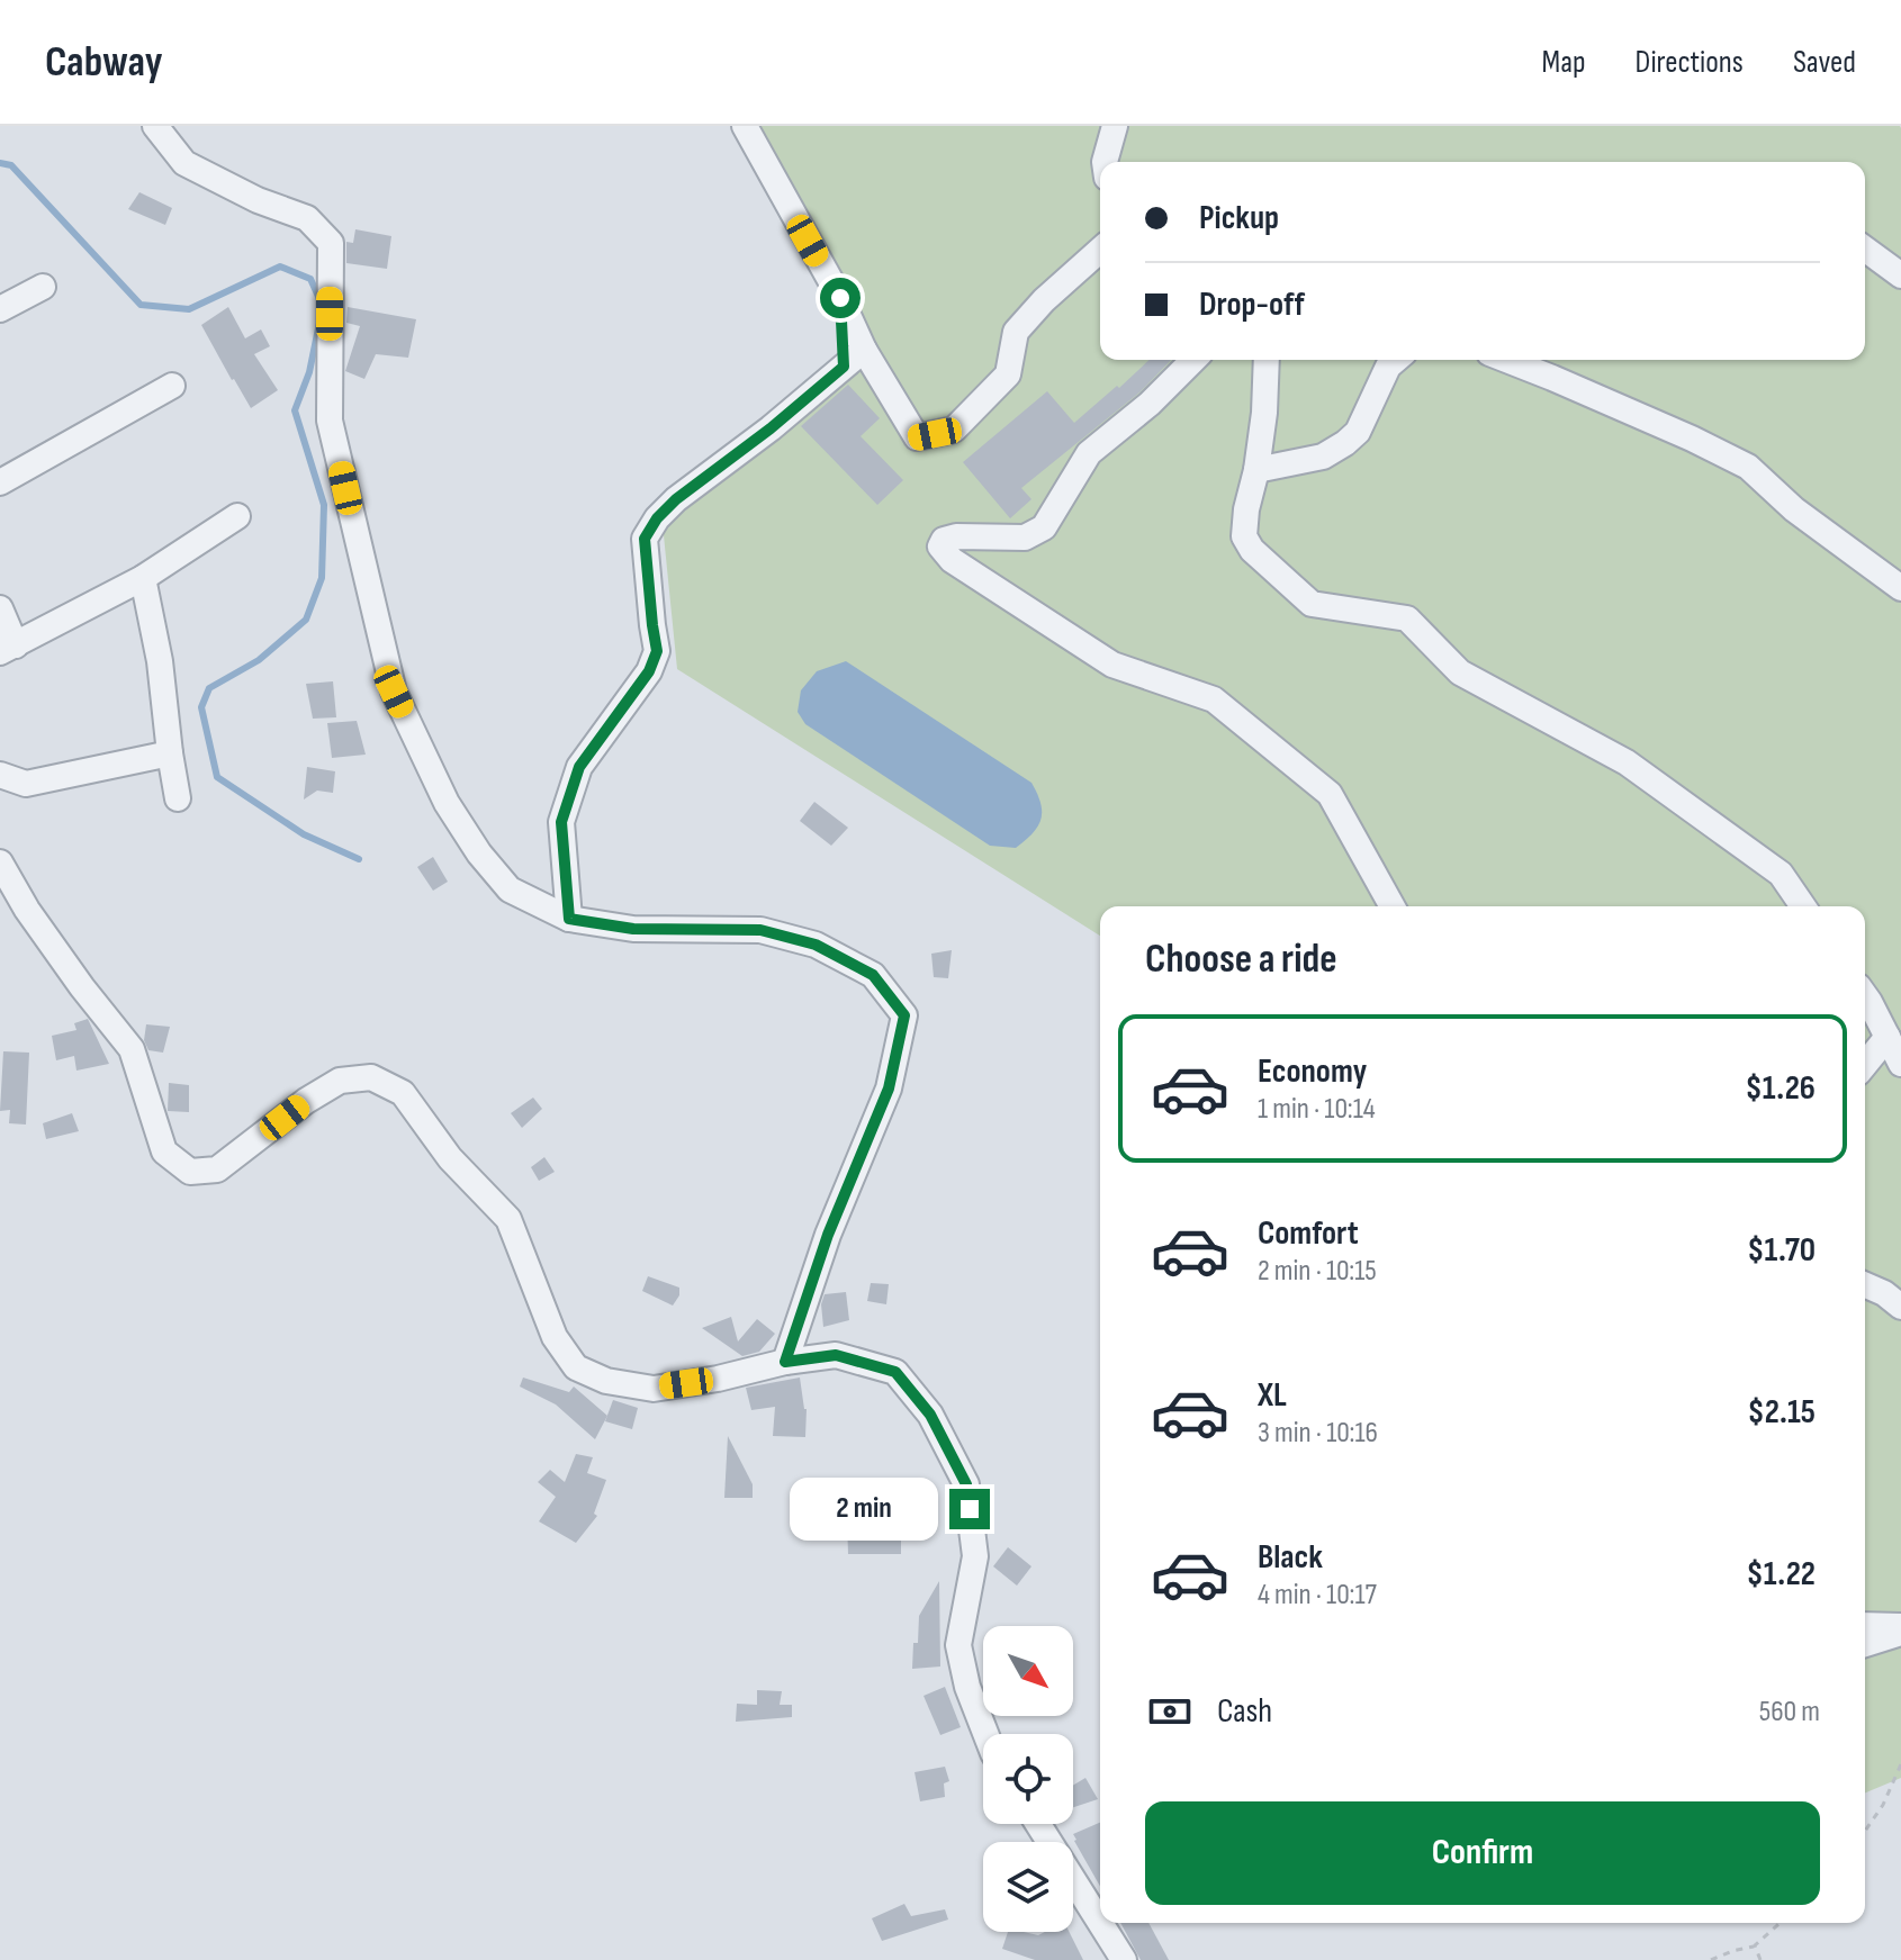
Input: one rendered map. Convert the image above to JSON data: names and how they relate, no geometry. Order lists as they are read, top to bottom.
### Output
{
  "north": "bottom right",
  "page": {
    "header": "Cabway",
    "nav": ["Map", "Directions", "Saved"],
    "banner": ["Pickup", "Drop-off"],
    "heading": "Choose a ride",
    "list": [
      {
        "name": "Economy",
        "note": "1 min · 10:14",
        "value": "$1.26"
      },
      {
        "name": "Comfort",
        "note": "2 min · 10:15",
        "value": "$1.70"
      },
      {
        "name": "XL",
        "note": "3 min · 10:16",
        "value": "$2.15"
      },
      {
        "name": "Black",
        "note": "4 min · 10:17",
        "value": "$1.22"
      }
    ],
    "bubble": "2 min",
    "pay": ["Cash", "560 m"],
    "buttons": "Confirm"
  }
}
